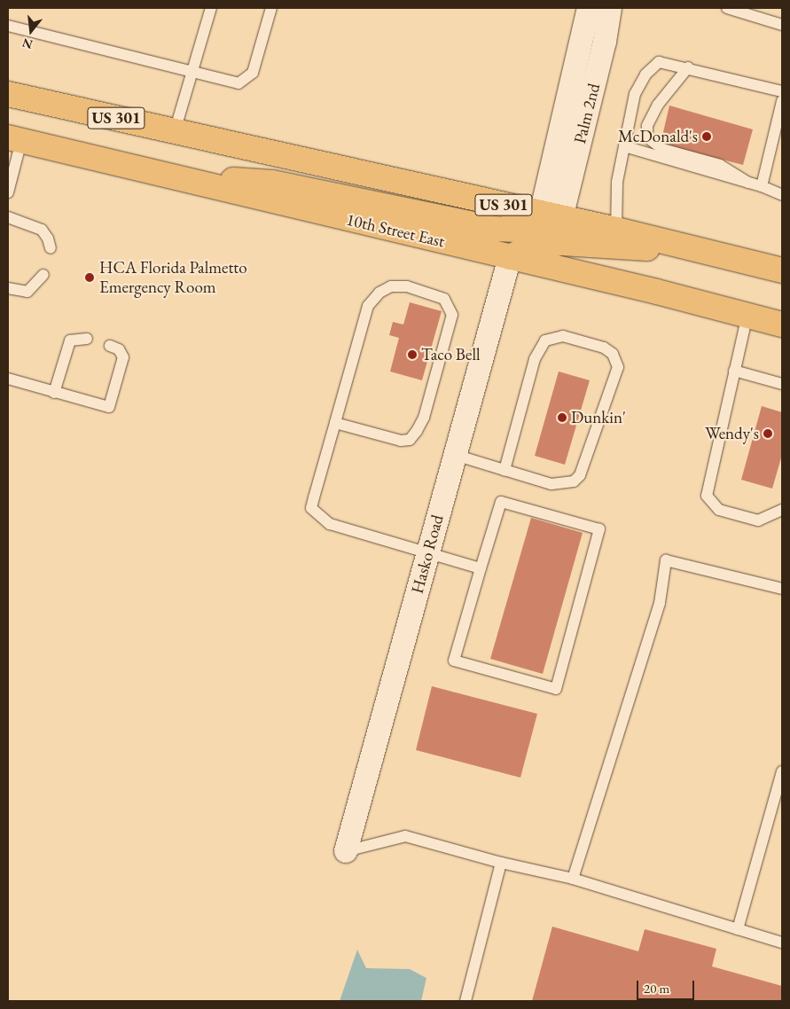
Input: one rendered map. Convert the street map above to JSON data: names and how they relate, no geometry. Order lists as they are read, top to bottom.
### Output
{
  "streets": {
    "main road": ["US 301", "10th Street East"],
    "street": ["Palm 2nd", "Hasko Road"]
  },
  "crossings": [
    ["Palm 2nd", "US 301"],
    ["10th Street East", "Hasko Road"]
  ],
  "places": [
    "McDonald's",
    "HCA Florida Palmetto Emergency Room",
    "Taco Bell",
    "Dunkin'",
    "Wendy's"
  ],
  "scale_bar": "20 m",
  "north": "bottom"
}
